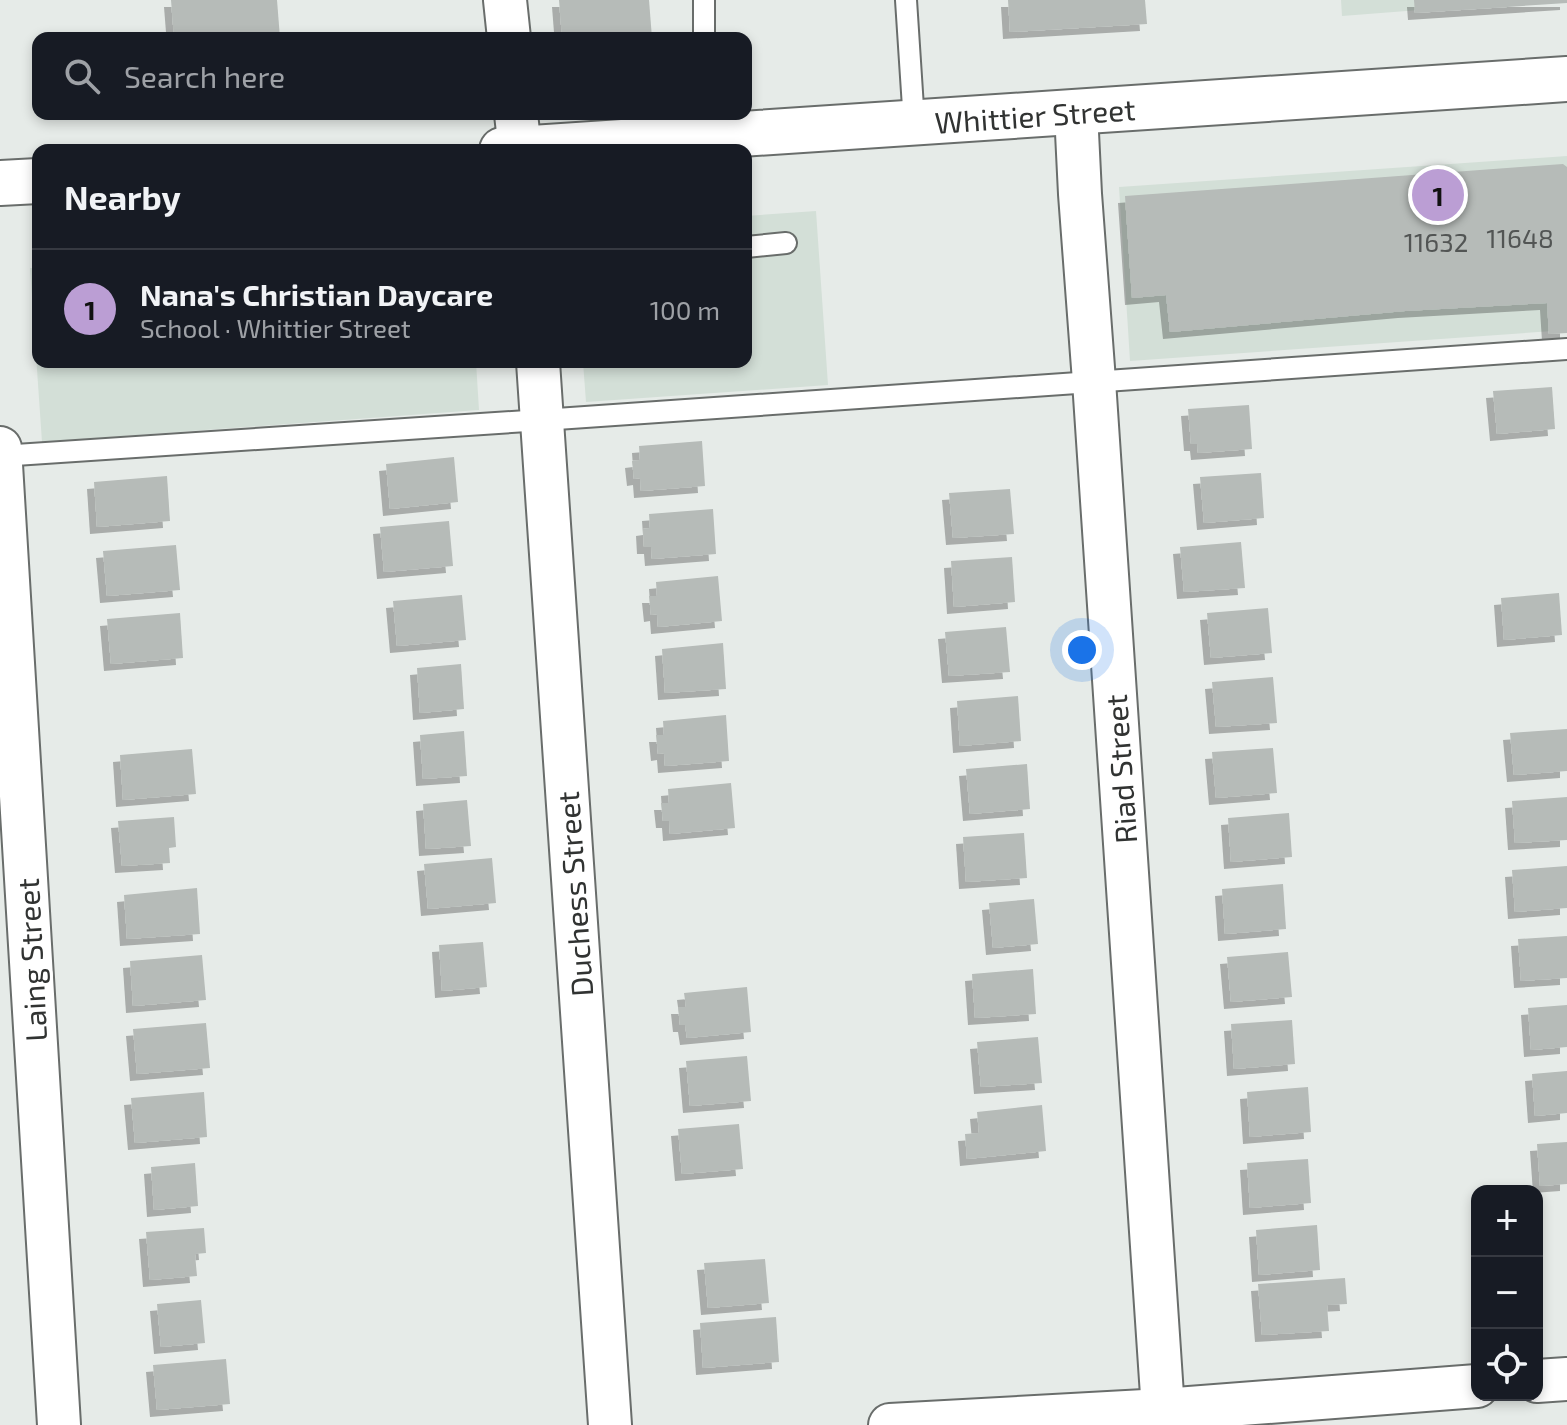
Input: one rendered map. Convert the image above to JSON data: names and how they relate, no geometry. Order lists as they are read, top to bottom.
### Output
{
  "streets": {
    "street": [
      "Whittier Street",
      "Riad Street",
      "Duchess Street",
      "Laing Street"
    ]
  },
  "crossings": [
    ["Whittier Street", "Riad Street"]
  ],
  "house_numbers": ["11648", "11632"],
  "page": {
    "search": "Search here",
    "heading": "Nearby",
    "pins": "1",
    "list": [
      {
        "mark": "1",
        "name": "Nana's Christian Daycare",
        "note": "School · Whittier Street",
        "value": "100 m"
      }
    ],
    "map_buttons": ["+", "−"]
  }
}
